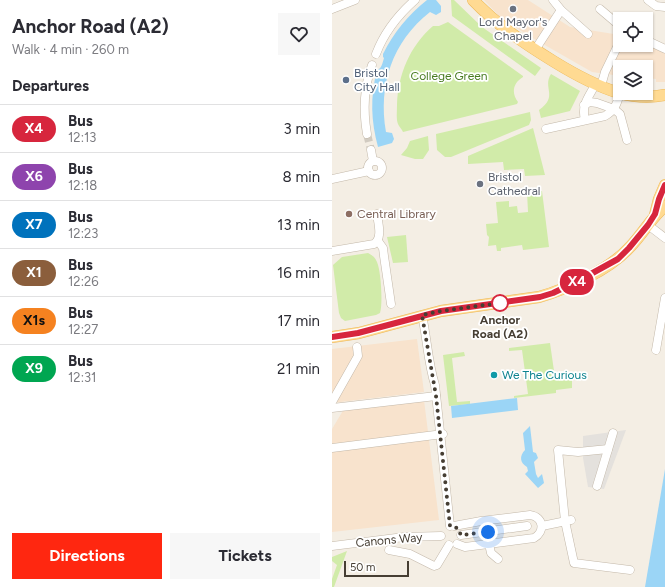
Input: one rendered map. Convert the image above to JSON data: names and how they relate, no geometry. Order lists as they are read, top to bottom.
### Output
{
  "streets": {
    "street": ["Canons Way"]
  },
  "parks": ["College Green"],
  "places": [
    "Lord Mayor's Chapel",
    "Bristol City Hall",
    "Bristol Cathedral",
    "Central Library",
    "Anchor Road (A2)",
    "We The Curious"
  ],
  "lines": ["bus line X4"],
  "scale_bar": "50 m",
  "page": {
    "heading": [
      ["Anchor Road (A2)", "Walk · 4 min · 260 m"],
      "Departures"
    ],
    "on_map": "X4",
    "list": [
      {
        "mark": "X4",
        "name": "Bus",
        "note": "12:13",
        "value": "3 min"
      },
      {
        "mark": "X6",
        "name": "Bus",
        "note": "12:18",
        "value": "8 min"
      },
      {
        "mark": "X7",
        "name": "Bus",
        "note": "12:23",
        "value": "13 min"
      },
      {
        "mark": "X1",
        "name": "Bus",
        "note": "12:26",
        "value": "16 min"
      },
      {
        "mark": "X1s",
        "name": "Bus",
        "note": "12:27",
        "value": "17 min"
      },
      {
        "mark": "X9",
        "name": "Bus",
        "note": "12:31",
        "value": "21 min"
      }
    ],
    "buttons": ["Directions", "Tickets"],
    "scale": "50 m"
  }
}
